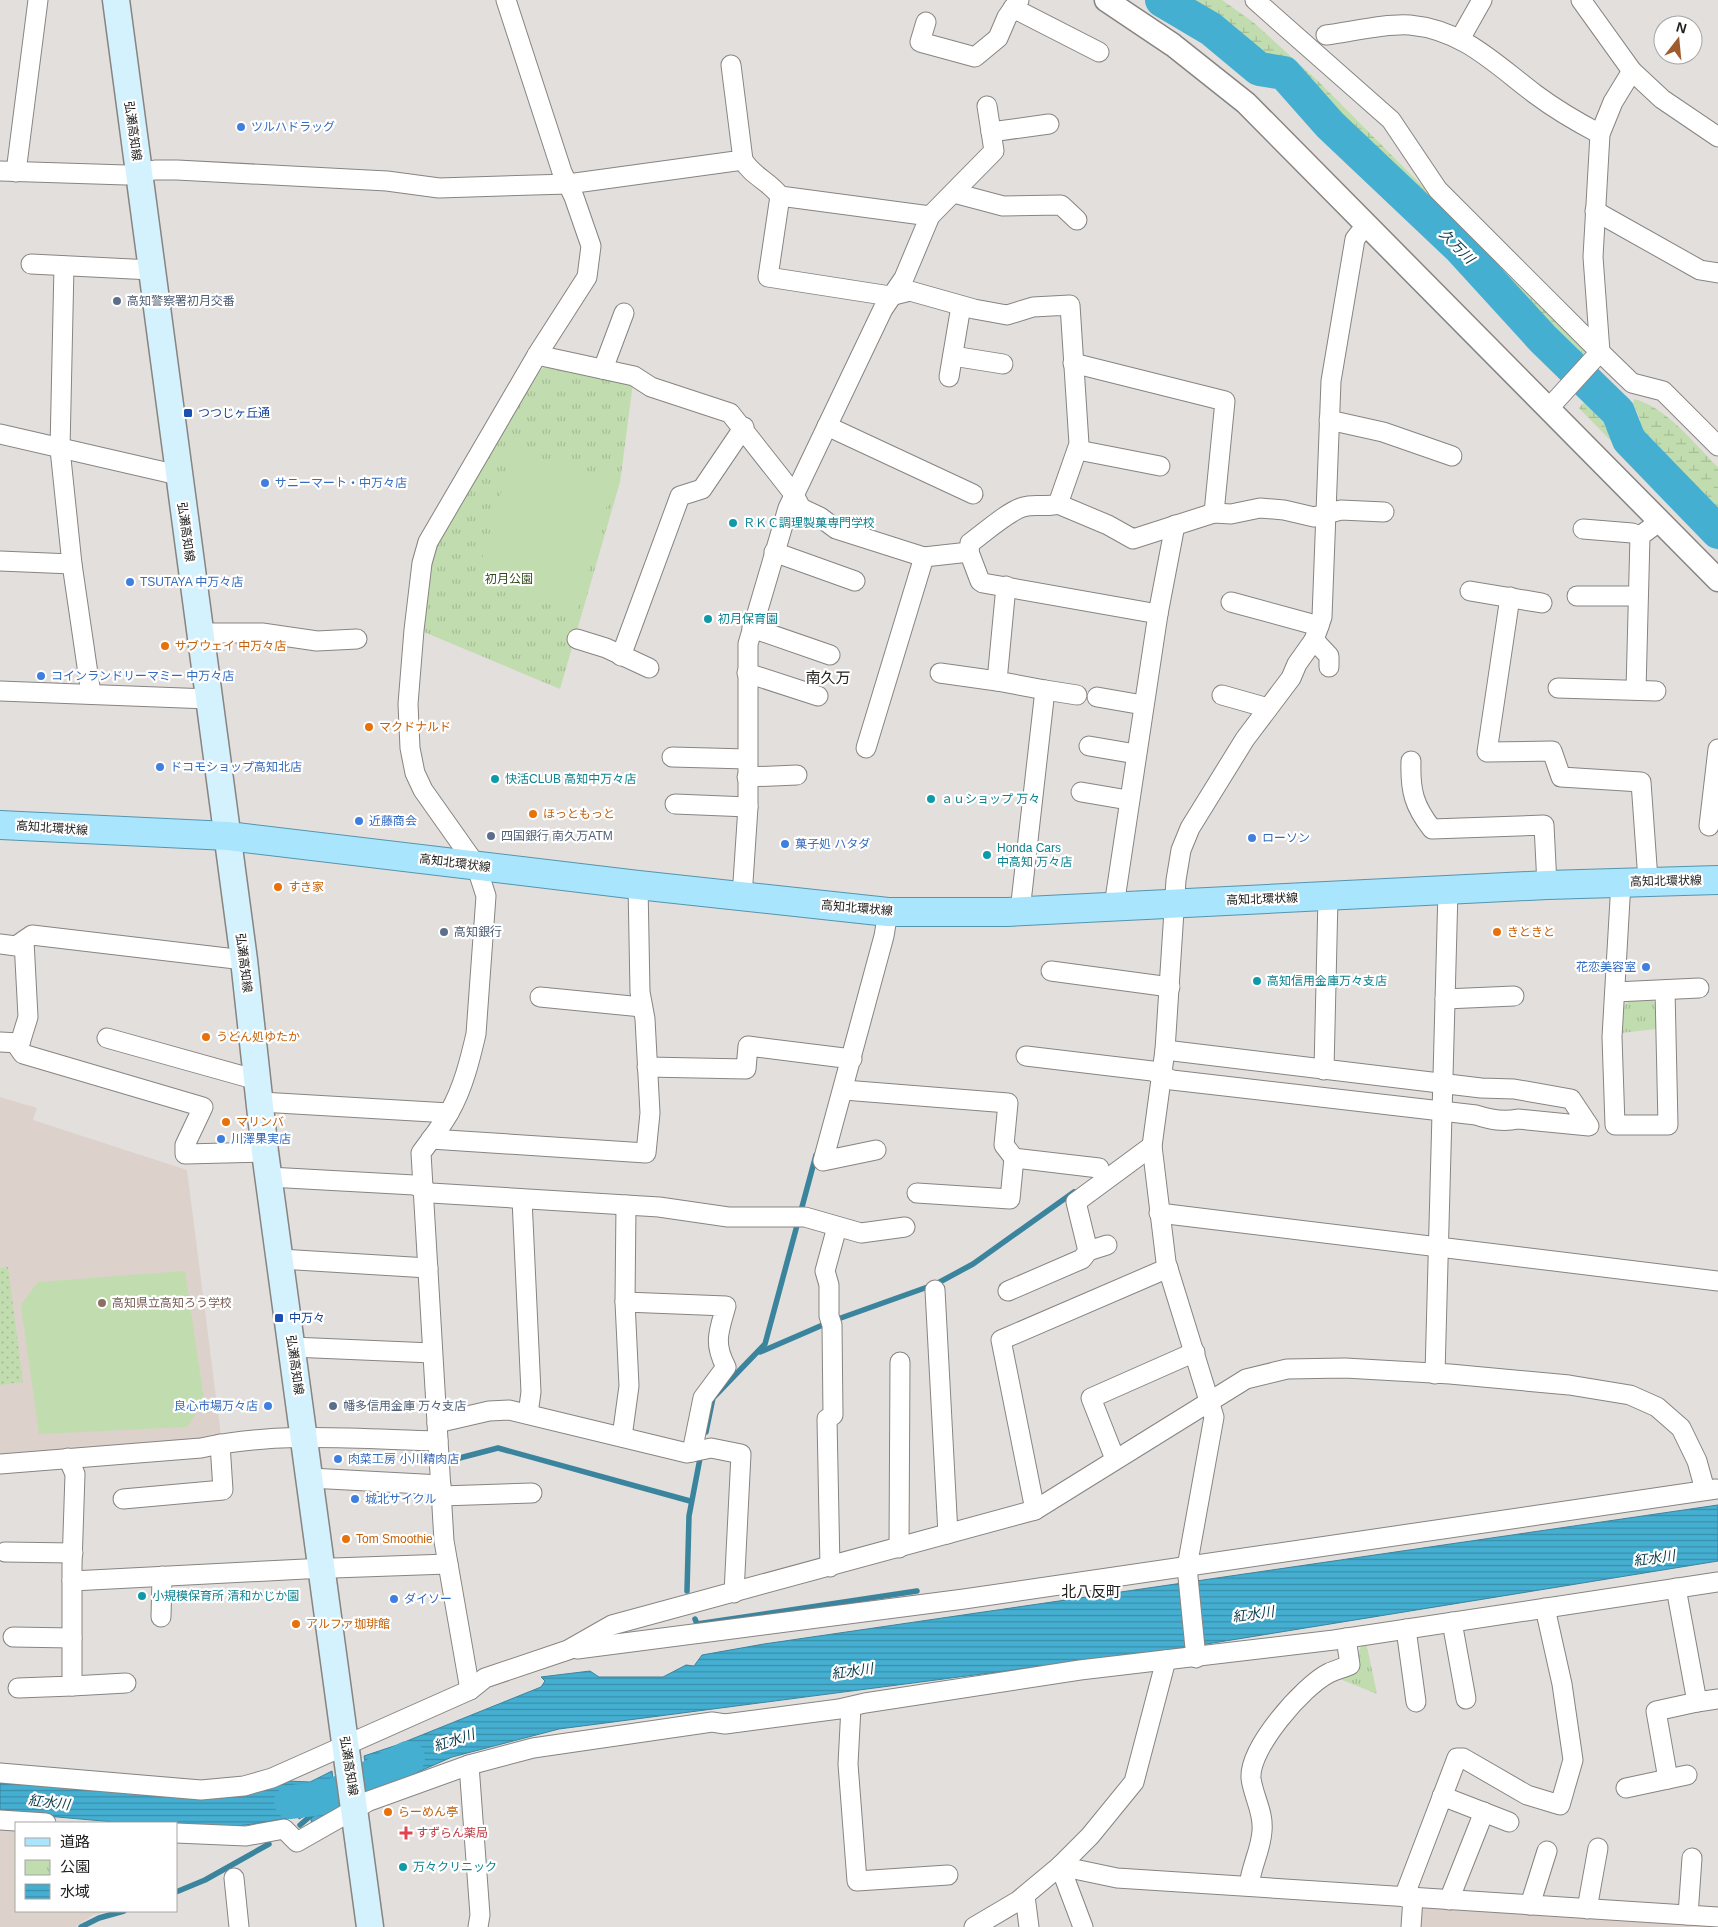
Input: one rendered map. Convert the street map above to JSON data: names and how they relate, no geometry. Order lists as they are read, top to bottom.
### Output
{
  "streets": {
    "main road": ["弘瀬高知線", "高知北環状線"]
  },
  "crossings": [
    ["弘瀬高知線", "高知北環状線"]
  ],
  "districts": ["南久万", "北八反町"],
  "water": ["久万川", "紅水川"],
  "parks": ["初月公園"],
  "places": {
    "other": [
      "ツルハドラッグ",
      "高知警察署初月交番",
      "サニーマート・中万々店",
      "ＲＫＣ調理製菓専門学校",
      "TSUTAYA 中万々店",
      "初月保育園",
      "サブウェイ 中万々店",
      "コインランドリーマミー 中万々店",
      "マクドナルド",
      "ドコモショップ高知北店",
      "快活CLUB 高知中万々店",
      "ａｕショップ 万々",
      "ほっともっと",
      "近藤商会",
      "四国銀行 南久万ATM",
      "ローソン",
      "菓子処 ハタダ",
      "Honda Cars 中高知 万々店",
      "すき家",
      "高知銀行",
      "きときと",
      "花恋美容室",
      "高知信用金庫万々支店",
      "うどん処ゆたか",
      "マリンバ",
      "川澤果実店",
      "高知県立高知ろう学校",
      "良心市場万々店",
      "幡多信用金庫 万々支店",
      "肉菜工房 小川精肉店",
      "城北サイクル",
      "Tom Smoothie",
      "小規模保育所 清和かじか園",
      "ダイソー",
      "アルファ珈琲館",
      "らーめん亭",
      "万々クリニック"
    ],
    "transit": ["つつじヶ丘通", "中万々"],
    "health": ["すずらん薬局"]
  },
  "legend": ["道路", "公園", "水域"],
  "north": "top"
}
